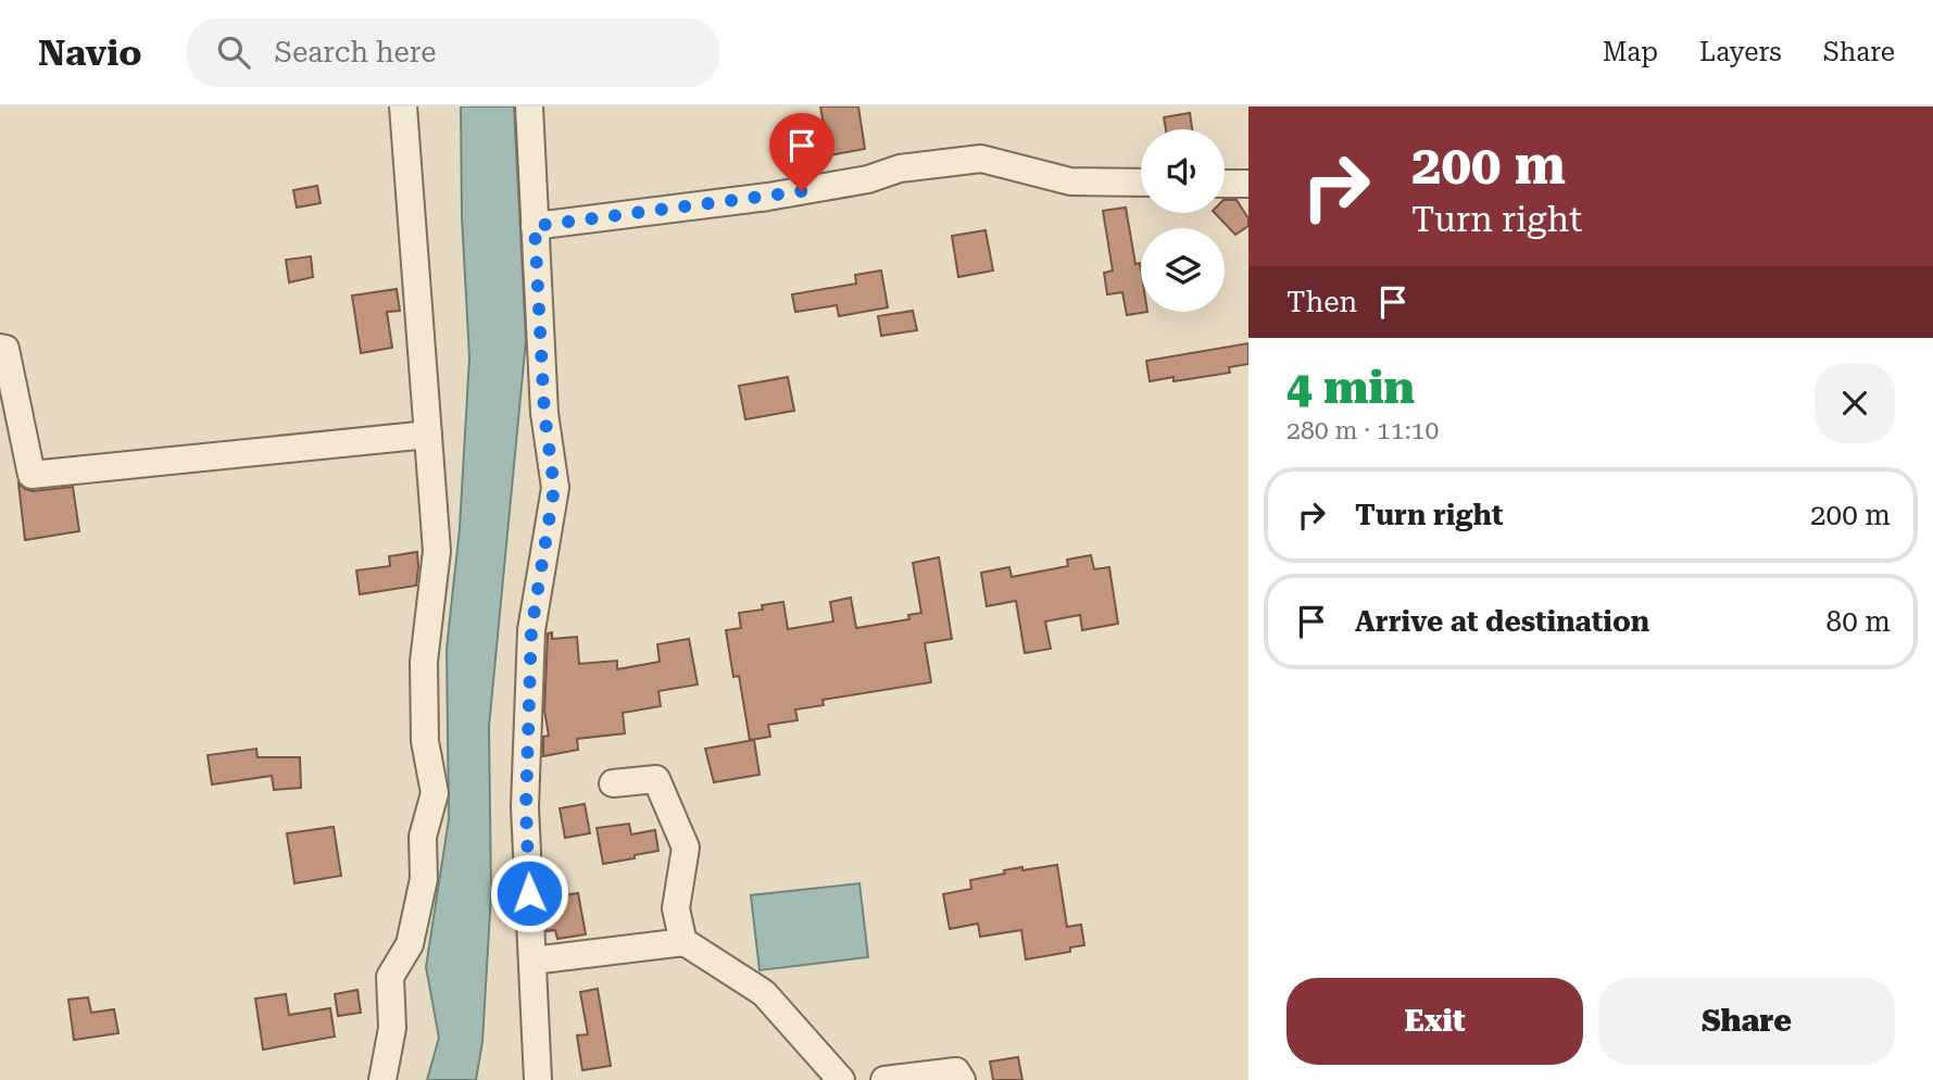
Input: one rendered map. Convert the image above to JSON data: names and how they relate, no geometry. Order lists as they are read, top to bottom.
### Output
{
  "page": {
    "header": "Navio",
    "search": "Search here",
    "nav": ["Map", "Layers", "Share"],
    "turn": ["200 m", "Turn right"],
    "then": "Then",
    "heading": ["4 min", "280 m · 11:10"],
    "list": [
      {
        "name": "Turn right",
        "value": "200 m"
      },
      {
        "name": "Arrive at destination",
        "value": "80 m"
      }
    ],
    "buttons": ["Exit", "Share"]
  }
}
